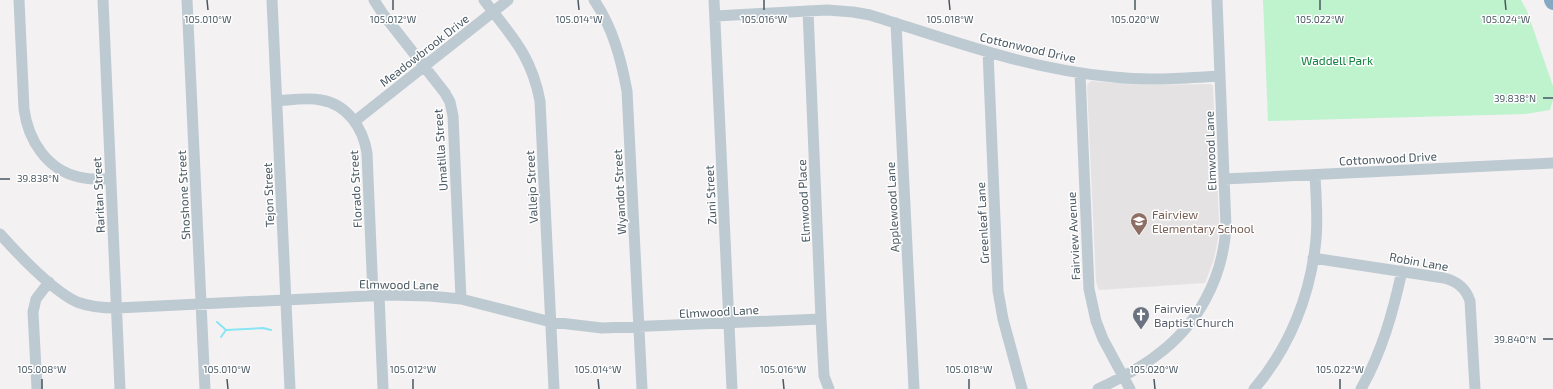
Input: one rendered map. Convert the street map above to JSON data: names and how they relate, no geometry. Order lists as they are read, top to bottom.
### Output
{
  "streets": {
    "street": [
      "Cottonwood Drive",
      "Meadowbrook Drive",
      "Umatilla Street",
      "Elmwood Lane",
      "Vallejo Street",
      "Florado Street",
      "Wyandot Street",
      "Raritan Street",
      "Shoshone Street",
      "Tejon Street",
      "Zuni Street",
      "Elmwood Place",
      "Applewood Lane",
      "Greenleaf Lane",
      "Fairview Avenue",
      "Robin Lane"
    ]
  },
  "crossings": [
    ["Cottonwood Drive", "Elmwood Lane"],
    ["Cottonwood Drive", "Zuni Street"],
    ["Cottonwood Drive", "Elmwood Place"],
    ["Cottonwood Drive", "Applewood Lane"],
    ["Cottonwood Drive", "Greenleaf Lane"],
    ["Cottonwood Drive", "Fairview Avenue"],
    ["Meadowbrook Drive", "Umatilla Street"],
    ["Meadowbrook Drive", "Vallejo Street"],
    ["Meadowbrook Drive", "Florado Street"],
    ["Umatilla Street", "Elmwood Lane"],
    ["Elmwood Lane", "Vallejo Street"],
    ["Elmwood Lane", "Florado Street"],
    ["Elmwood Lane", "Wyandot Street"],
    ["Elmwood Lane", "Raritan Street"],
    ["Elmwood Lane", "Shoshone Street"],
    ["Elmwood Lane", "Tejon Street"],
    ["Elmwood Lane", "Zuni Street"],
    ["Elmwood Lane", "Elmwood Place"],
    ["Elmwood Lane", "Fairview Avenue"],
    ["Florado Street", "Tejon Street"]
  ],
  "parks": ["Waddell Park"],
  "places": {
    "school or university": ["Fairview Elementary School"],
    "church": ["Fairview Baptist Church"]
  },
  "coordinates": [
    "105.010°W",
    "105.012°W",
    "105.014°W",
    "105.016°W",
    "105.018°W",
    "105.020°W",
    "105.022°W",
    "105.024°W",
    "39.838°N",
    "39.840°N",
    "105.008°W"
  ]
}
